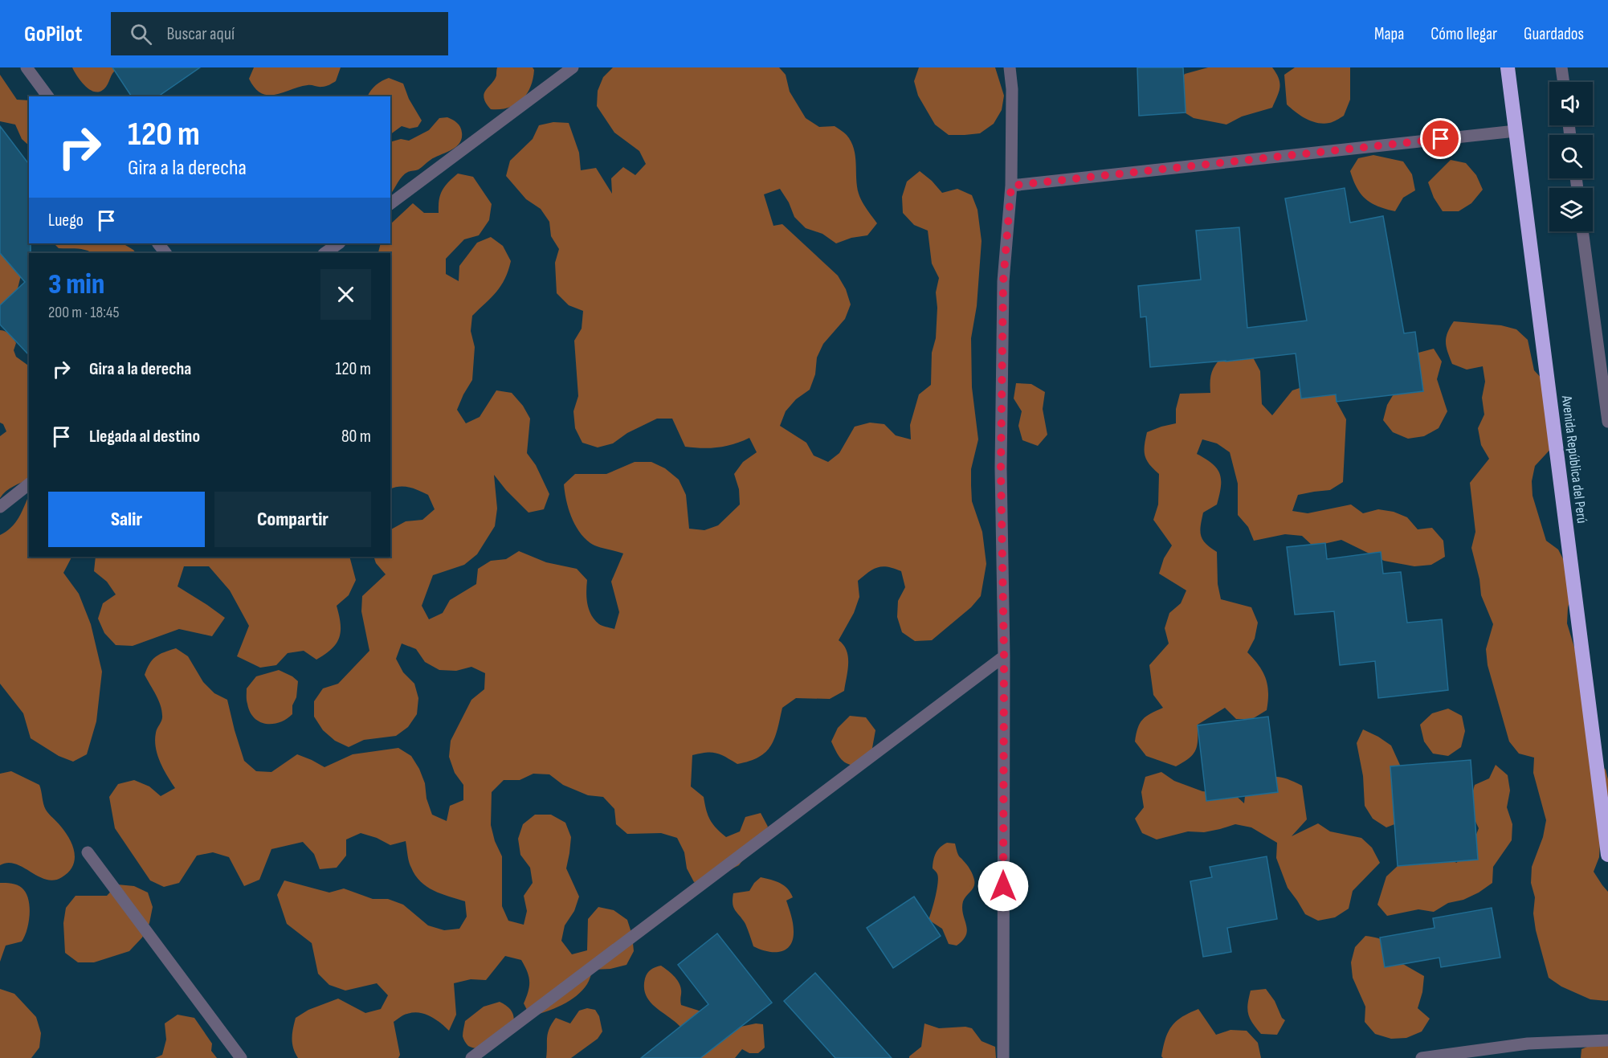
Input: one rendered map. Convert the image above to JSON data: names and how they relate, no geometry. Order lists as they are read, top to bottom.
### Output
{
  "streets": {
    "highway": ["Avenida República del Perú"]
  },
  "page": {
    "header": "GoPilot",
    "search": "Buscar aquí",
    "nav": ["Mapa", "Cómo llegar", "Guardados"],
    "turn": ["120 m", "Gira a la derecha"],
    "then": "Luego",
    "heading": ["3 min", "200 m · 18:45"],
    "list": [
      {
        "name": "Gira a la derecha",
        "value": "120 m"
      },
      {
        "name": "Llegada al destino",
        "value": "80 m"
      }
    ],
    "buttons": ["Salir", "Compartir"]
  }
}
